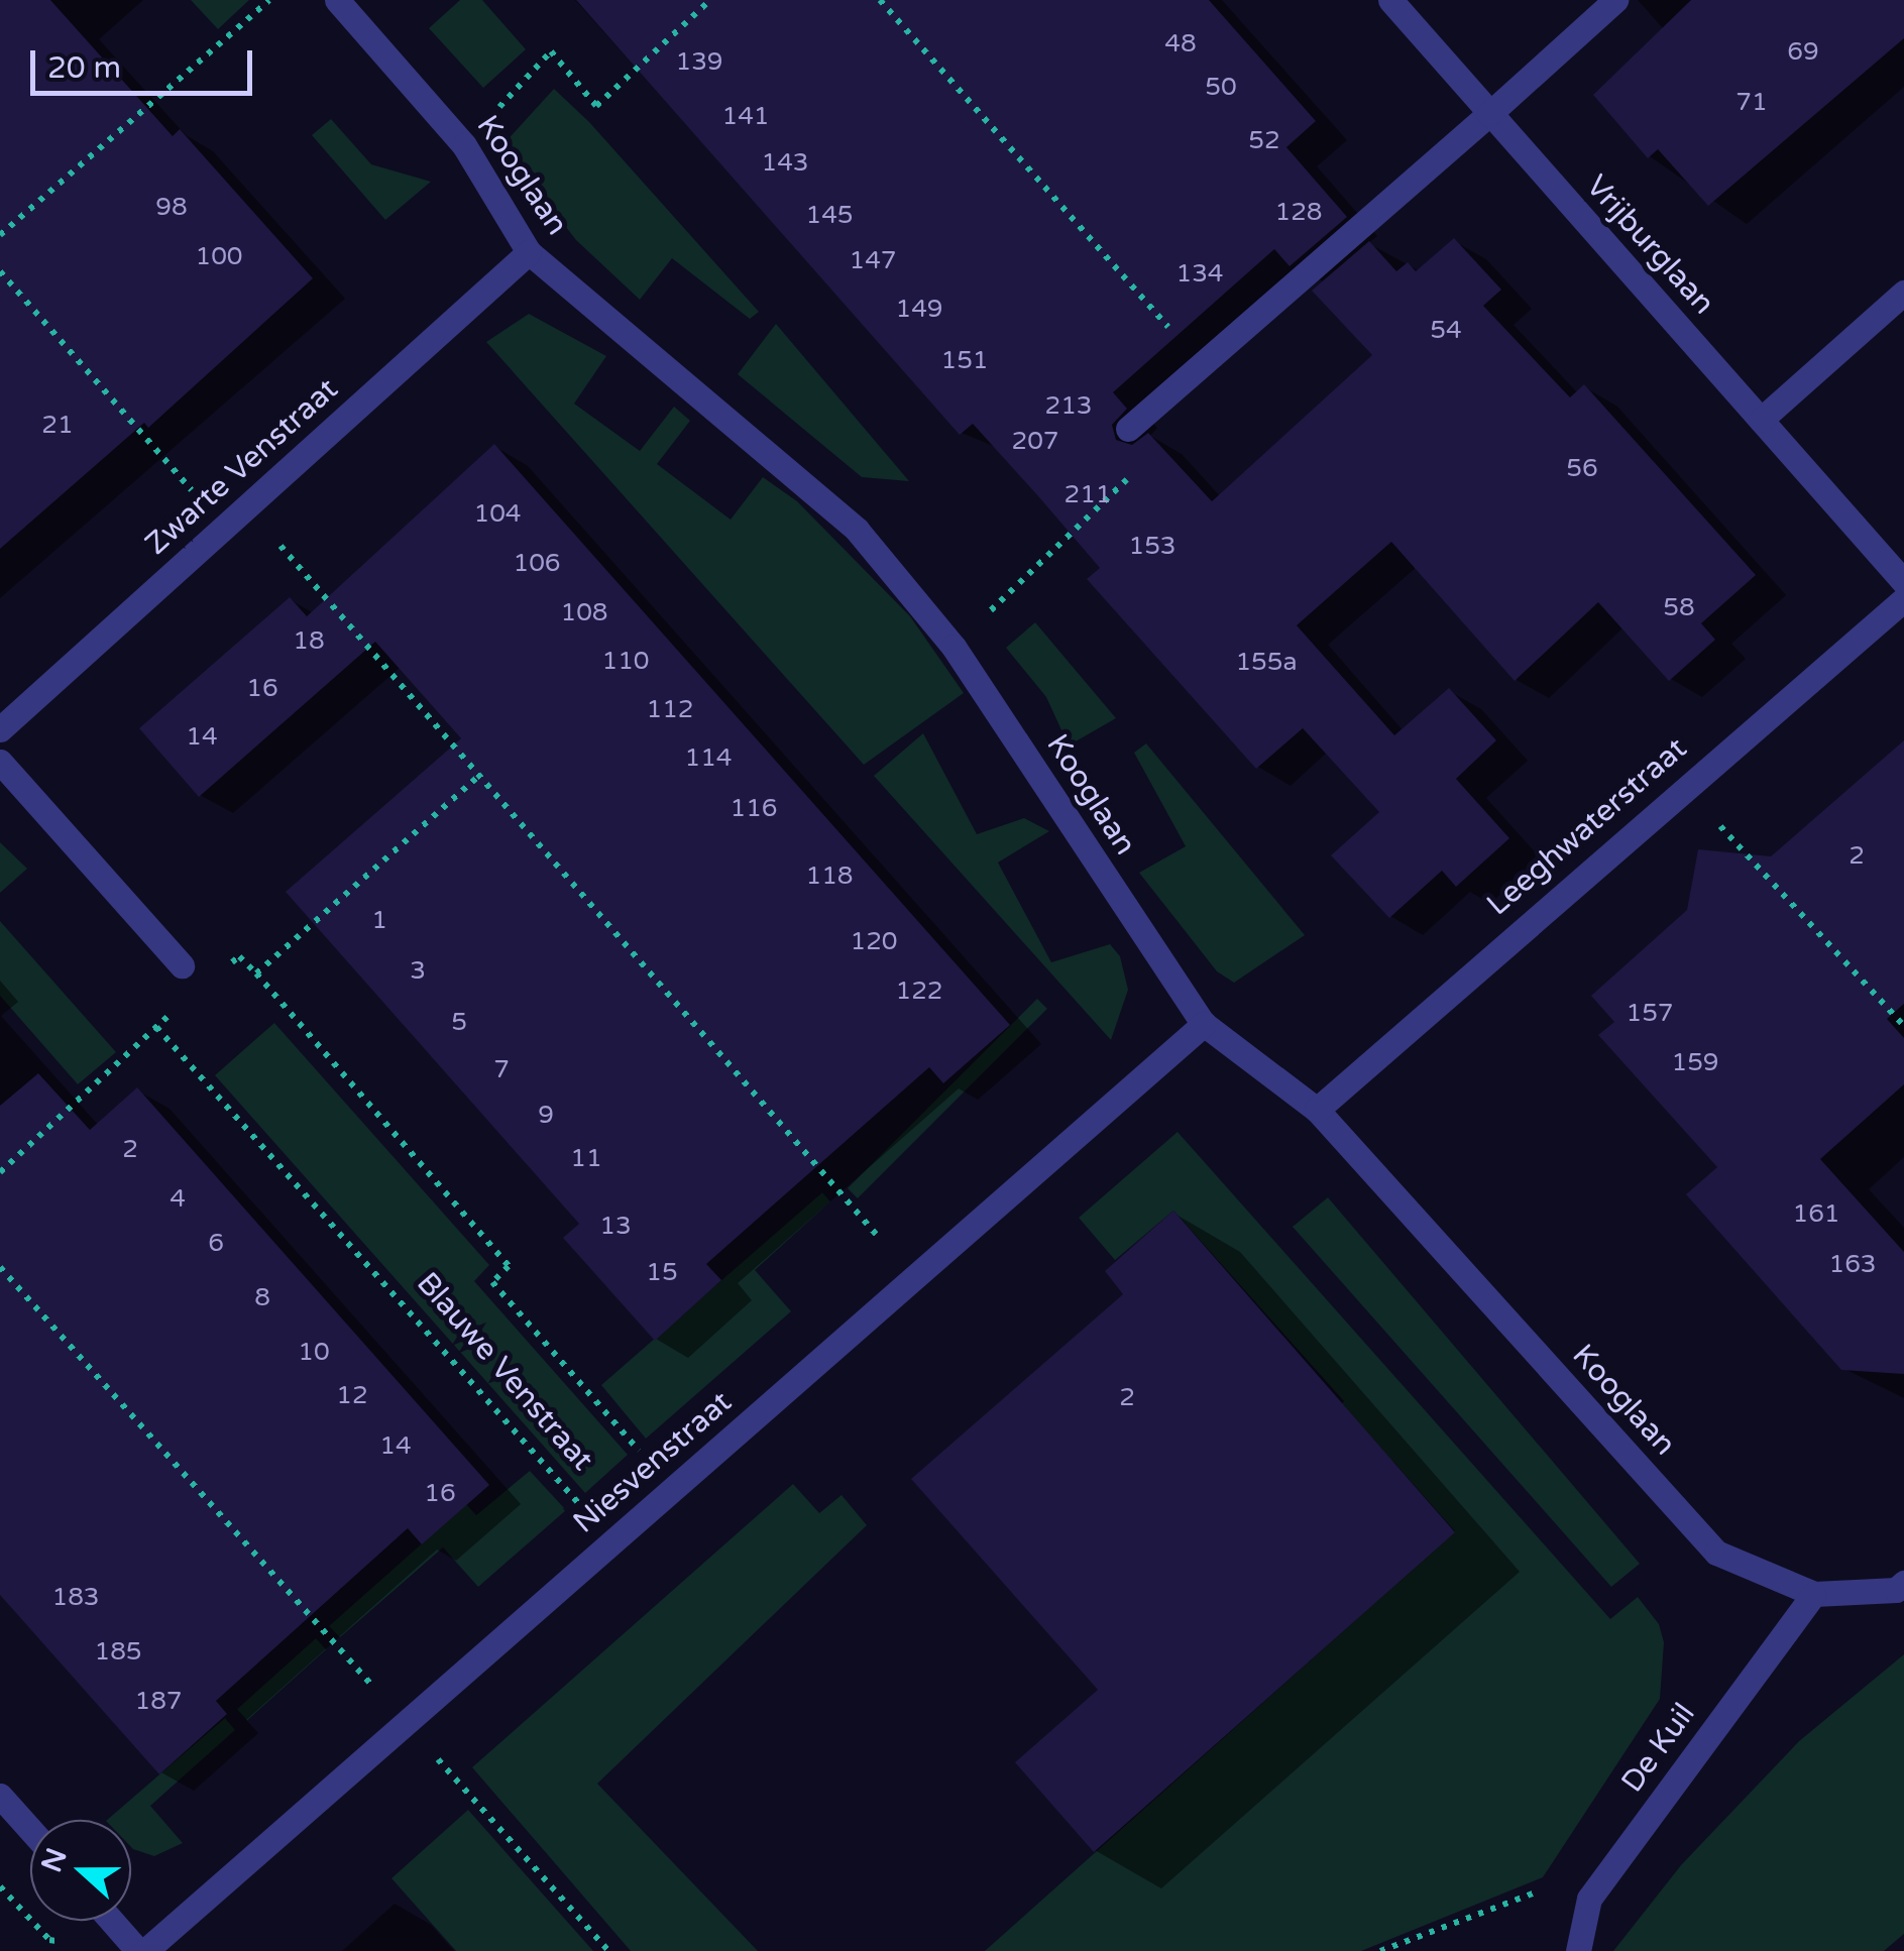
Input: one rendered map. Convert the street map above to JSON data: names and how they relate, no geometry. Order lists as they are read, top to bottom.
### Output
{
  "streets": {
    "street": [
      "Kooglaan",
      "Vrijburglaan",
      "Zwarte Venstraat",
      "Leeghwaterstraat",
      "Niesvenstraat",
      "De Kuil"
    ],
    "path": ["Blauwe Venstraat"]
  },
  "crossings": [
    ["Kooglaan", "Zwarte Venstraat"],
    ["Kooglaan", "Leeghwaterstraat"],
    ["Kooglaan", "Niesvenstraat"],
    ["Kooglaan", "De Kuil"],
    ["Blauwe Venstraat", "Niesvenstraat"]
  ],
  "house_numbers": [
    "48",
    "69",
    "139",
    "50",
    "71",
    "141",
    "52",
    "143",
    "98",
    "128",
    "145",
    "100",
    "147",
    "134",
    "149",
    "54",
    "151",
    "213",
    "21",
    "207",
    "56",
    "211",
    "104",
    "153",
    "106",
    "58",
    "108",
    "18",
    "110",
    "155a",
    "16",
    "112",
    "14",
    "114",
    "116",
    "2",
    "118",
    "1",
    "120",
    "3",
    "122",
    "157",
    "5",
    "159",
    "7",
    "9",
    "2",
    "11",
    "4",
    "161",
    "13",
    "6",
    "163",
    "15",
    "8",
    "10",
    "12",
    "2",
    "14",
    "16",
    "183",
    "185",
    "187"
  ],
  "scale_bar": "20 m",
  "north": "left"
}
